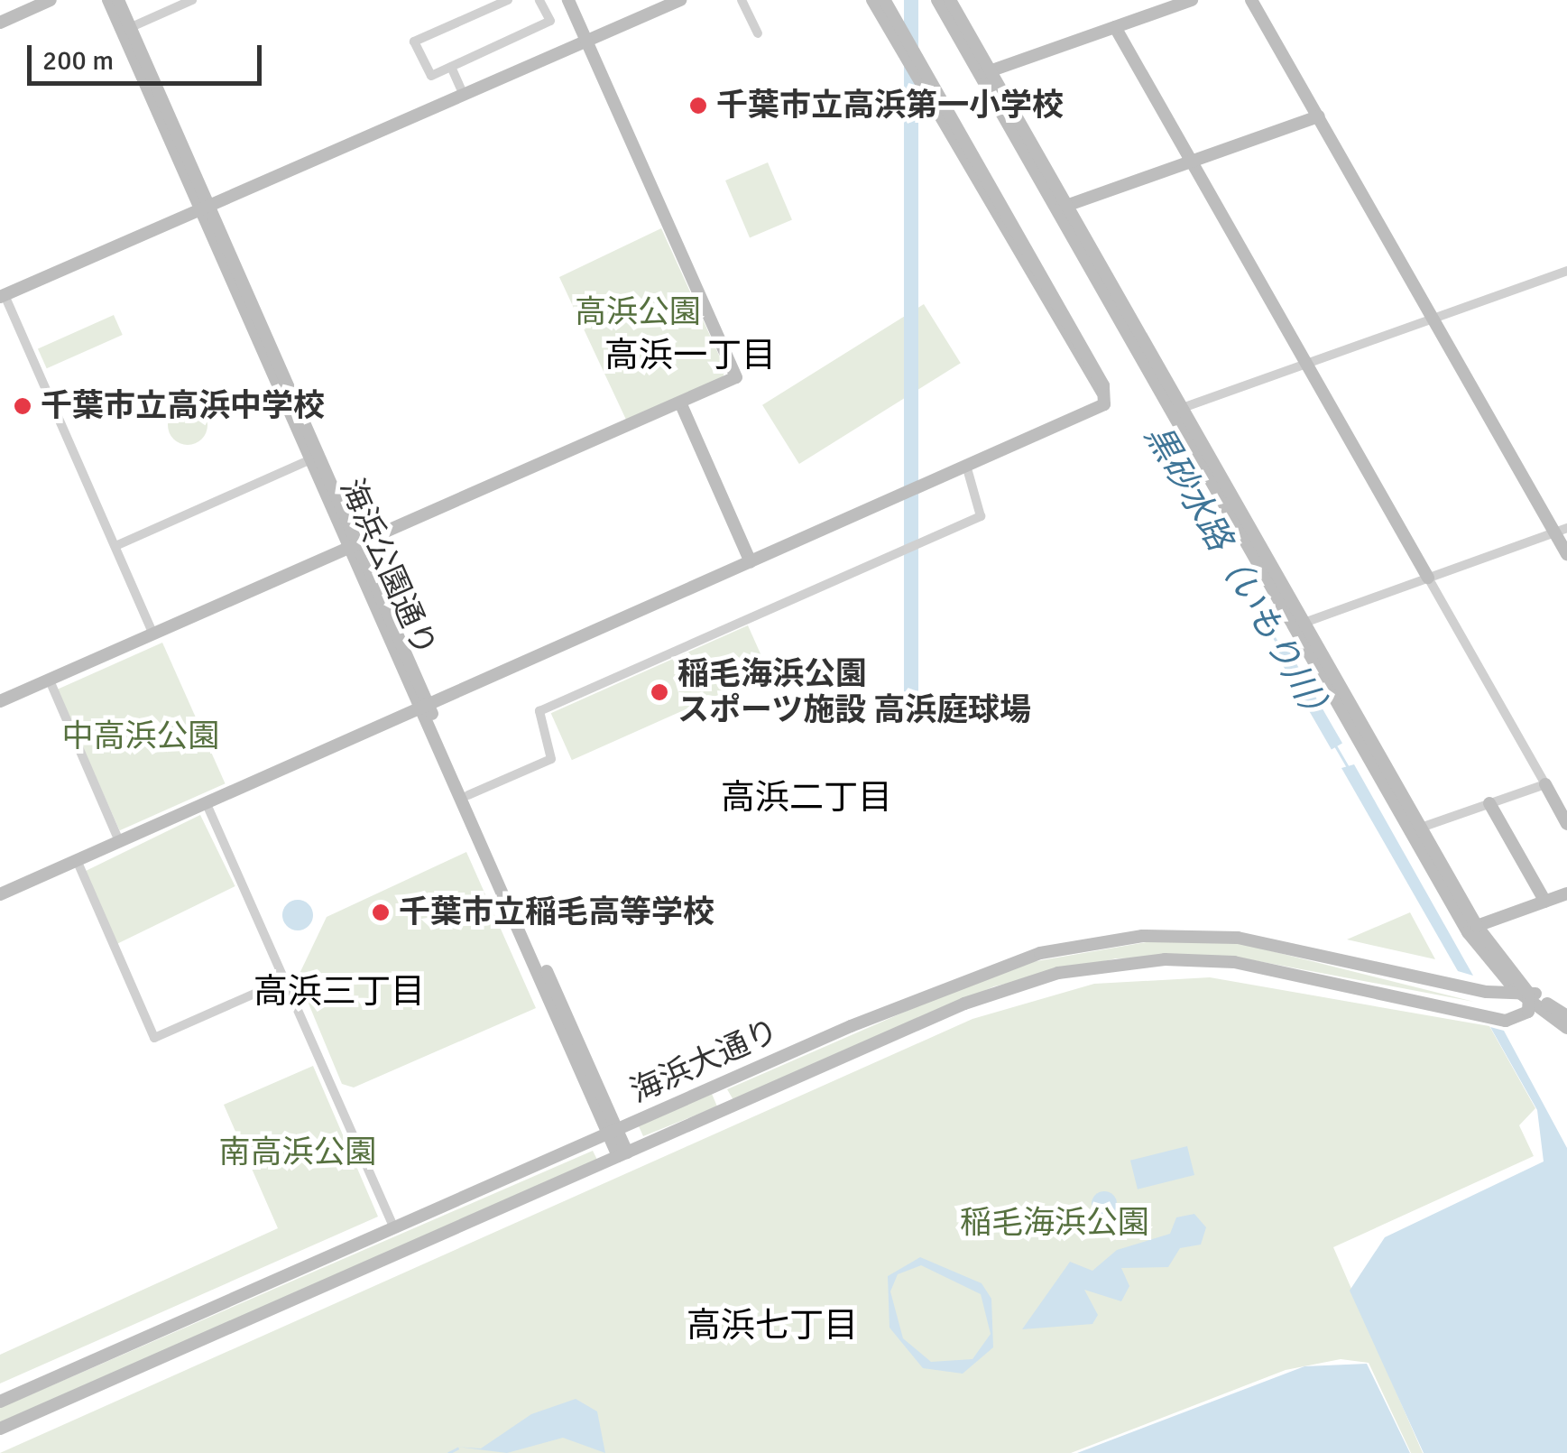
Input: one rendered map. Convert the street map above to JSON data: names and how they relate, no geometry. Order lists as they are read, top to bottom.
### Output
{
  "streets": {
    "street": ["海浜公園通り", "海浜大通り"]
  },
  "crossings": [
    ["海浜公園通り", "海浜大通り"]
  ],
  "districts": [
    "高浜一丁目",
    "高浜二丁目",
    "高浜三丁目",
    "高浜七丁目"
  ],
  "water": ["黒砂水路（いもり川）"],
  "parks": [
    "高浜公園",
    "中高浜公園",
    "南高浜公園",
    "稲毛海浜公園"
  ],
  "places": [
    "千葉市立高浜第一小学校",
    "千葉市立高浜中学校",
    "稲毛海浜公園 スポーツ施設 高浜庭球場",
    "千葉市立稲毛高等学校"
  ],
  "scale_bar": "200 m"
}
